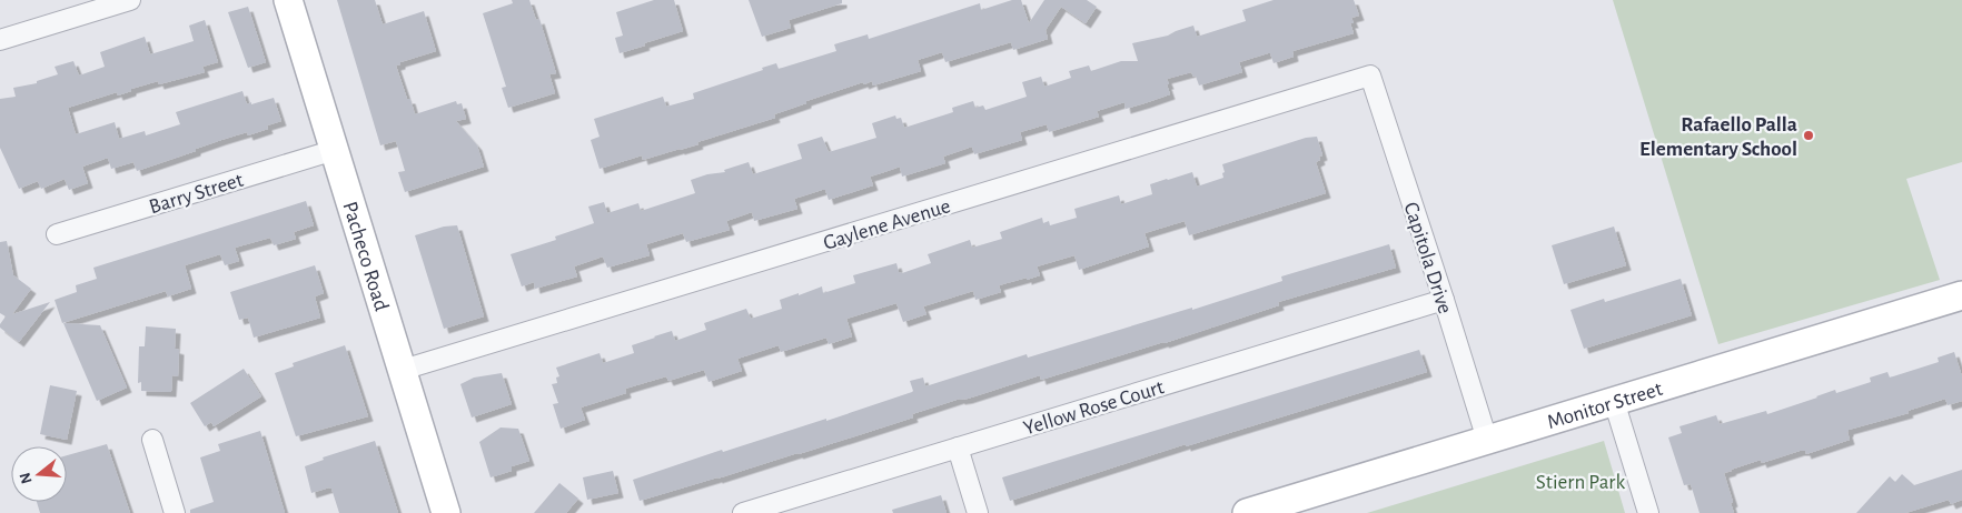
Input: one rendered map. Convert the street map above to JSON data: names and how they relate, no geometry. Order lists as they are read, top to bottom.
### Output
{
  "streets": {
    "street": [
      "Barry Street",
      "Gaylene Avenue",
      "Pacheco Road",
      "Capitola Drive",
      "Monitor Street",
      "Yellow Rose Court"
    ]
  },
  "crossings": [
    ["Barry Street", "Pacheco Road"],
    ["Gaylene Avenue", "Pacheco Road"],
    ["Gaylene Avenue", "Capitola Drive"],
    ["Capitola Drive", "Monitor Street"],
    ["Capitola Drive", "Yellow Rose Court"]
  ],
  "parks": ["Stiern Park"],
  "places": ["Rafaello Palla Elementary School"],
  "north": "left"
}
